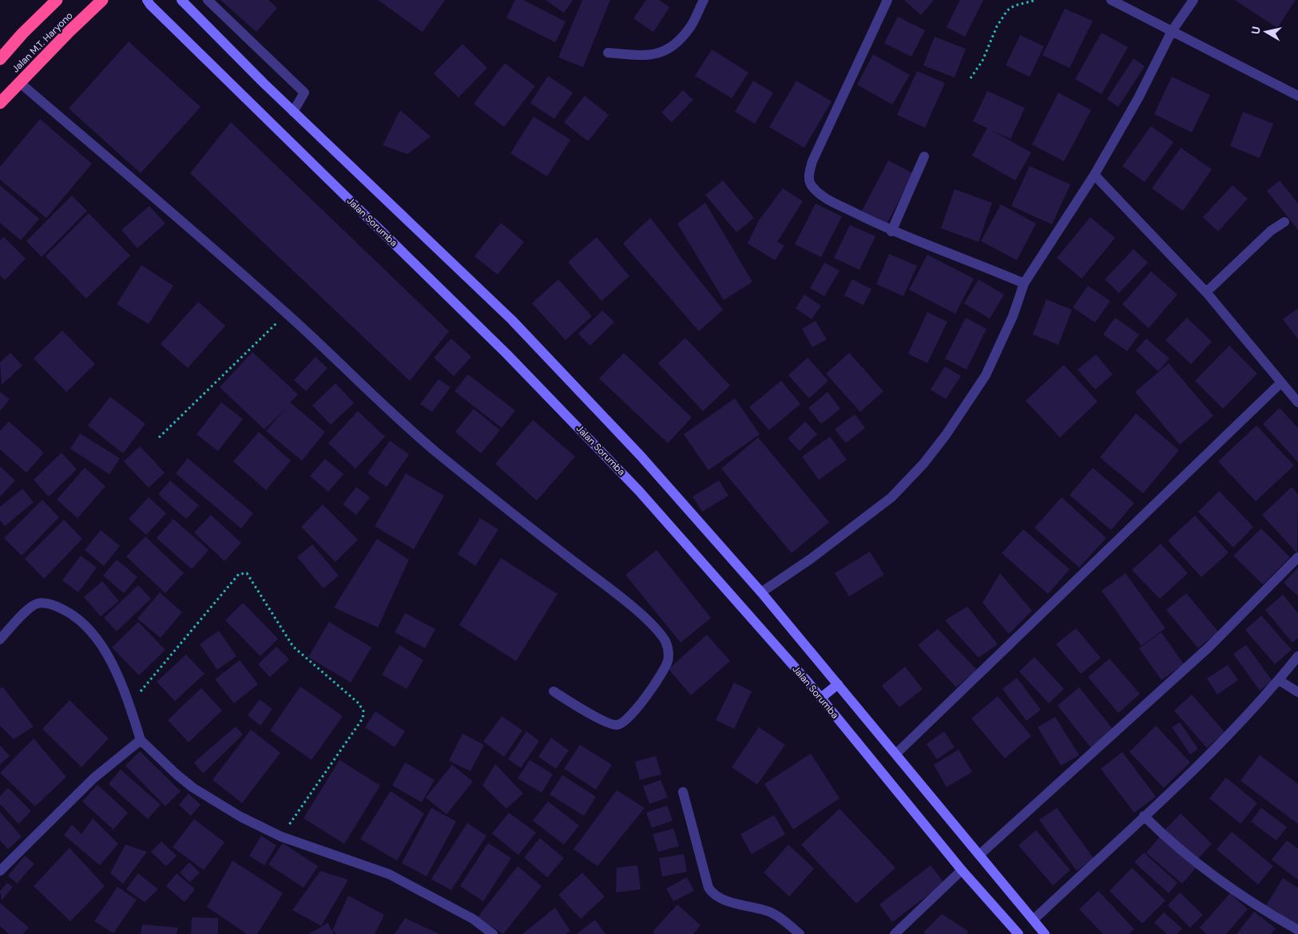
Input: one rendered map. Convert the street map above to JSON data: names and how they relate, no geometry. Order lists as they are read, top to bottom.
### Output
{
  "streets": {
    "highway": ["Jalan M.T. Haryono"],
    "street": ["Jalan Sorumba"]
  },
  "north": "left"
}
